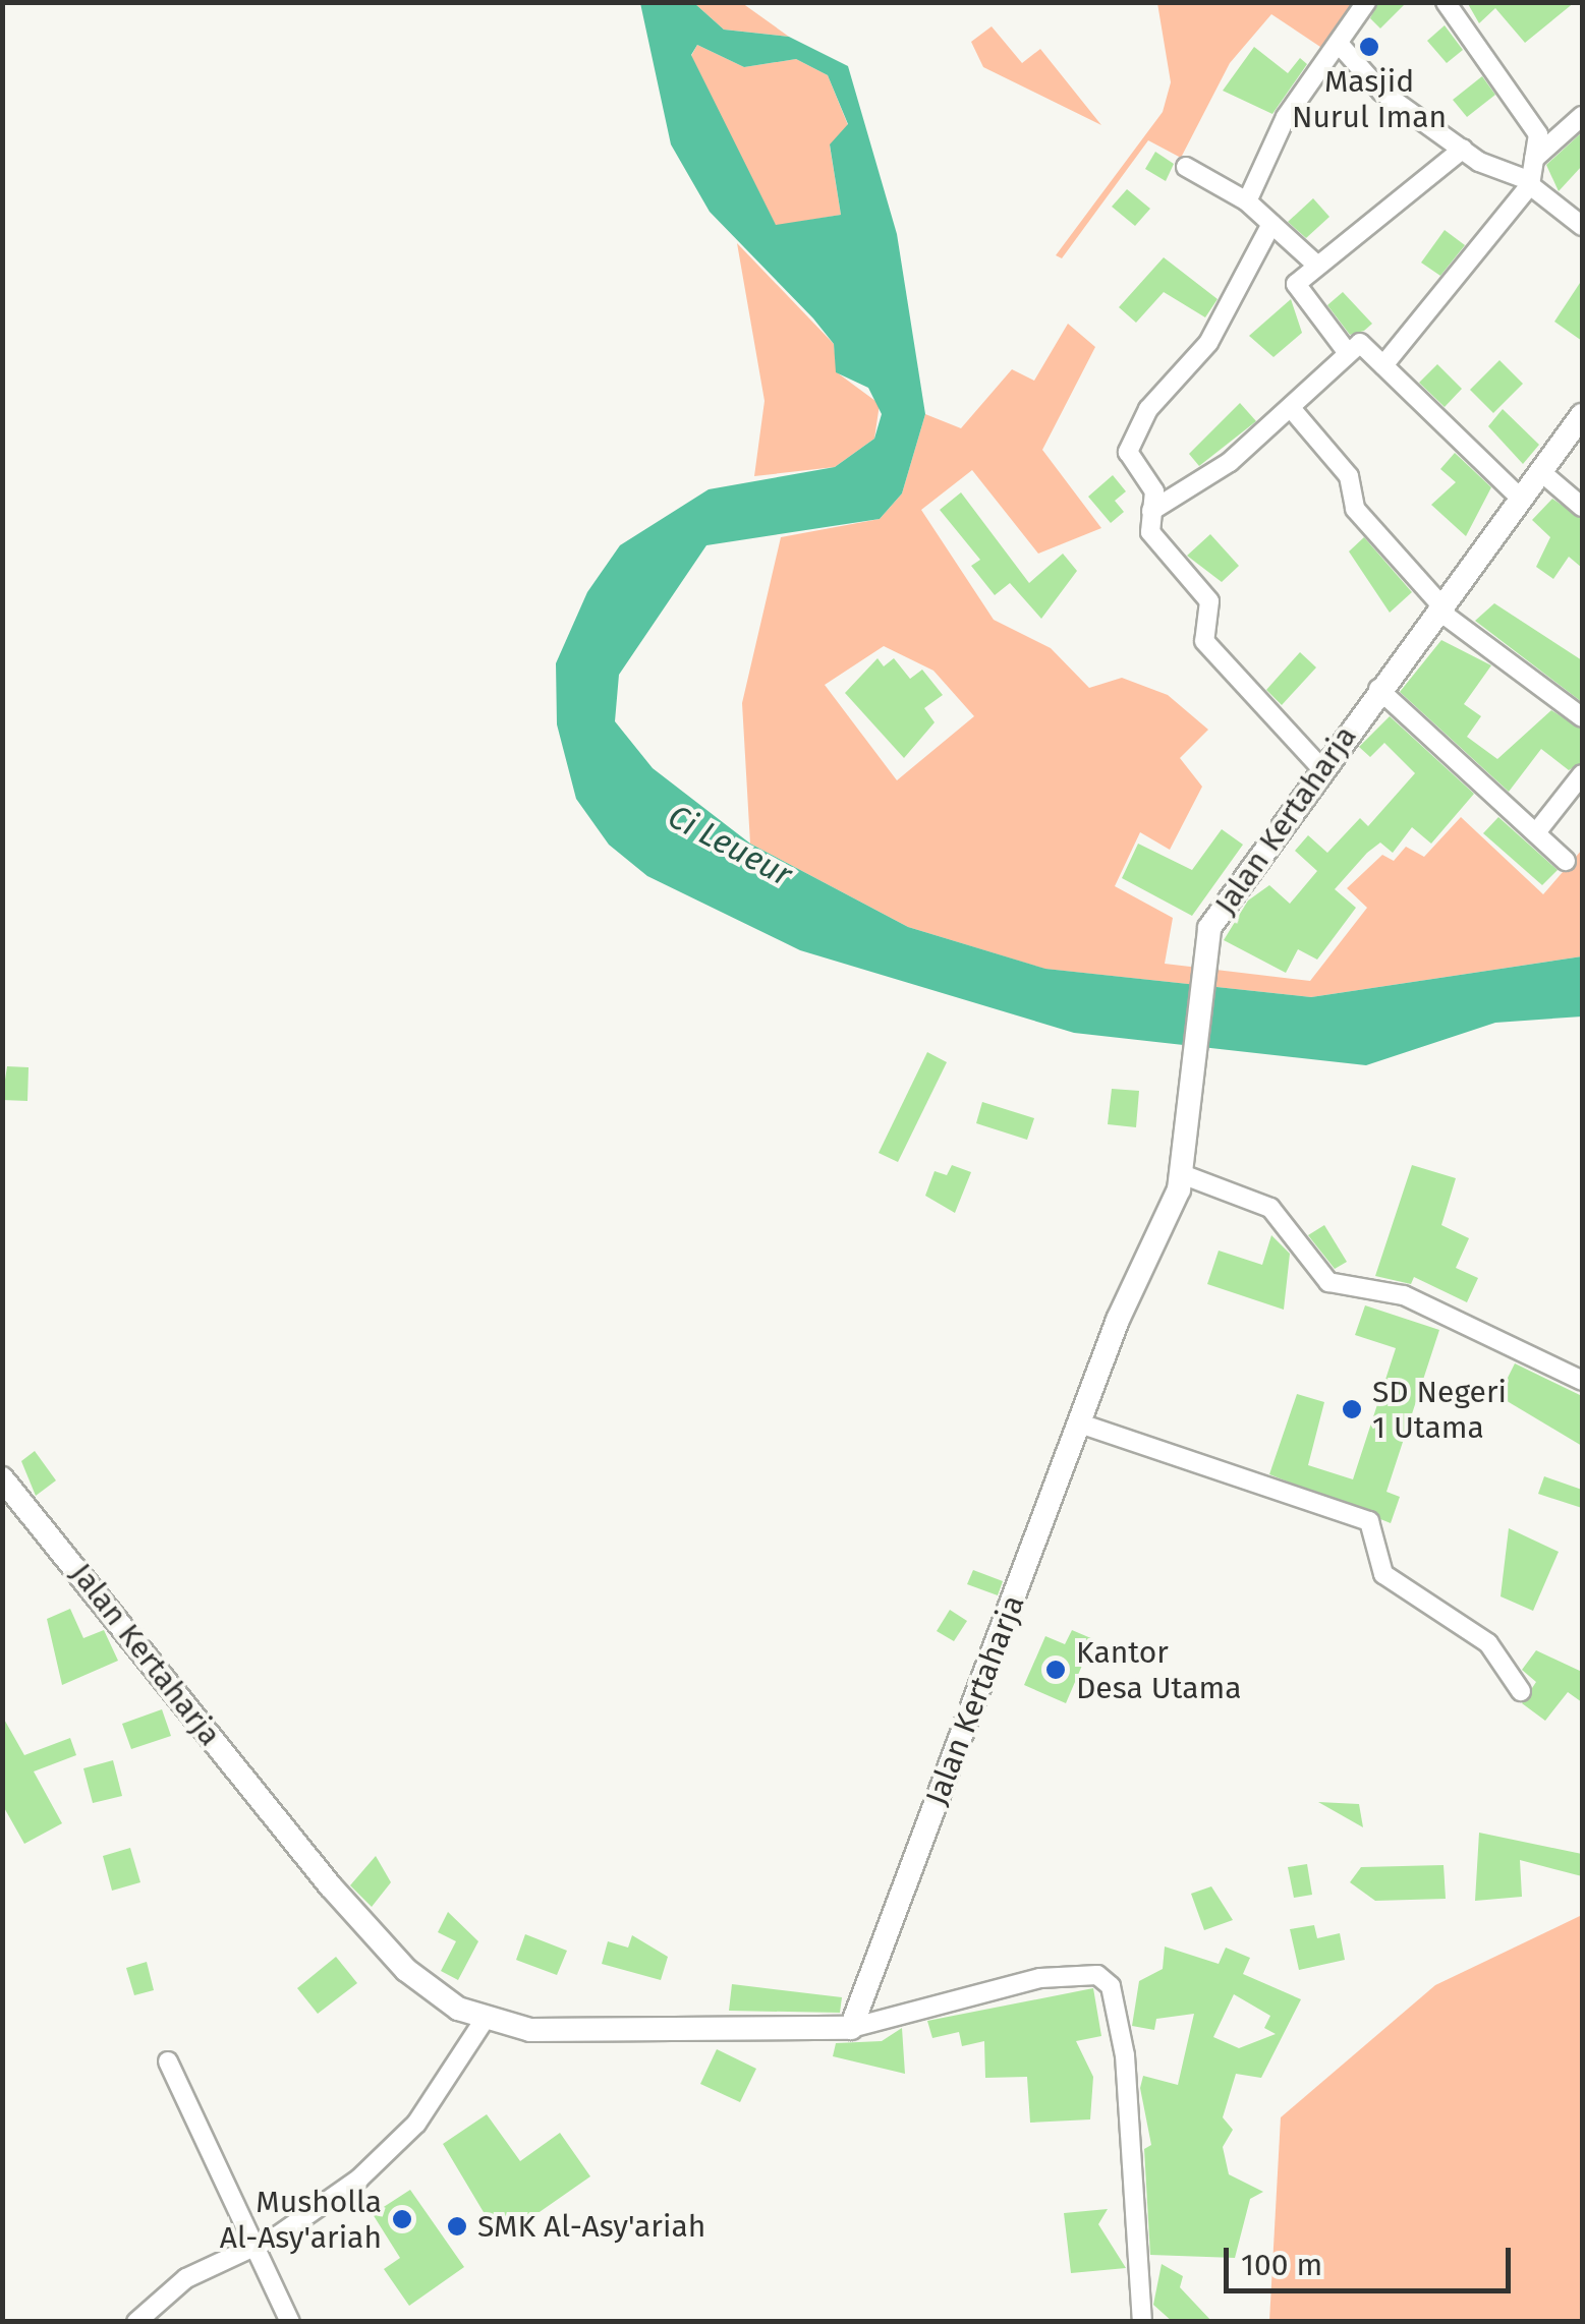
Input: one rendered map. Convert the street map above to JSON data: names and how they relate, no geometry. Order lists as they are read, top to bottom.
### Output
{
  "streets": {
    "street": ["Jalan Kertaharja"]
  },
  "water": ["Ci Leueur"],
  "places": [
    "Masjid Nurul Iman",
    "SD Negeri 1 Utama",
    "Kantor Desa Utama",
    "Musholla Al-Asy'ariah",
    "SMK Al-Asy'ariah"
  ],
  "scale_bar": "100 m"
}
